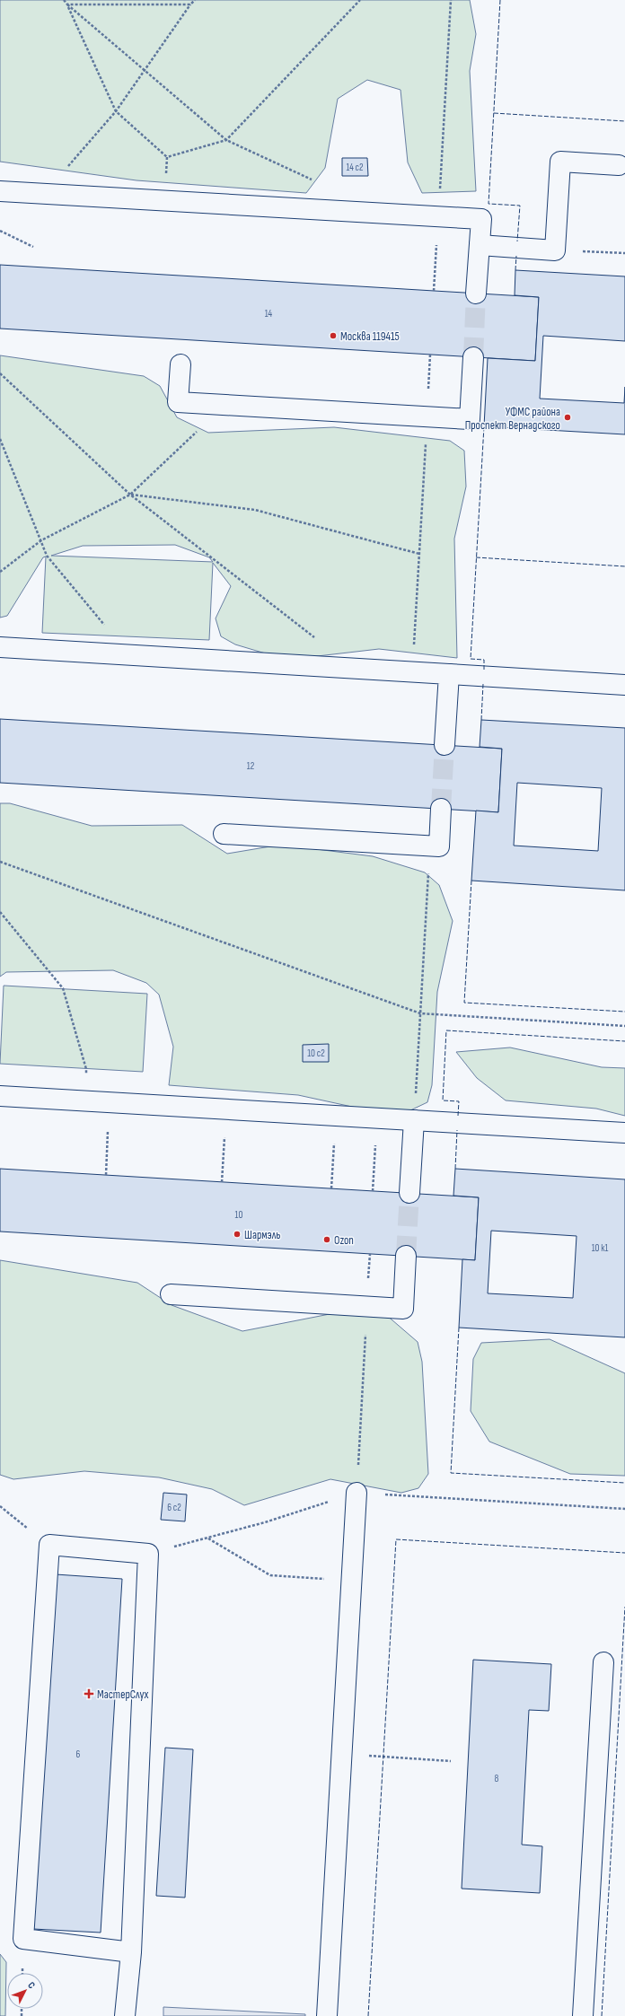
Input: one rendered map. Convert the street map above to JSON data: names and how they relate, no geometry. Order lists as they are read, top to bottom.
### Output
{
  "places": {
    "other": [
      "Москва 119415",
      "УФМС района Проспект Вернадского",
      "Шармэль",
      "Ozon"
    ],
    "health": ["МастерСлух"]
  },
  "house_numbers": [
    "14 с2",
    "14",
    "12",
    "10 с2",
    "10",
    "10 к1",
    "6 с2",
    "6",
    "8"
  ],
  "north": "top right"
}
